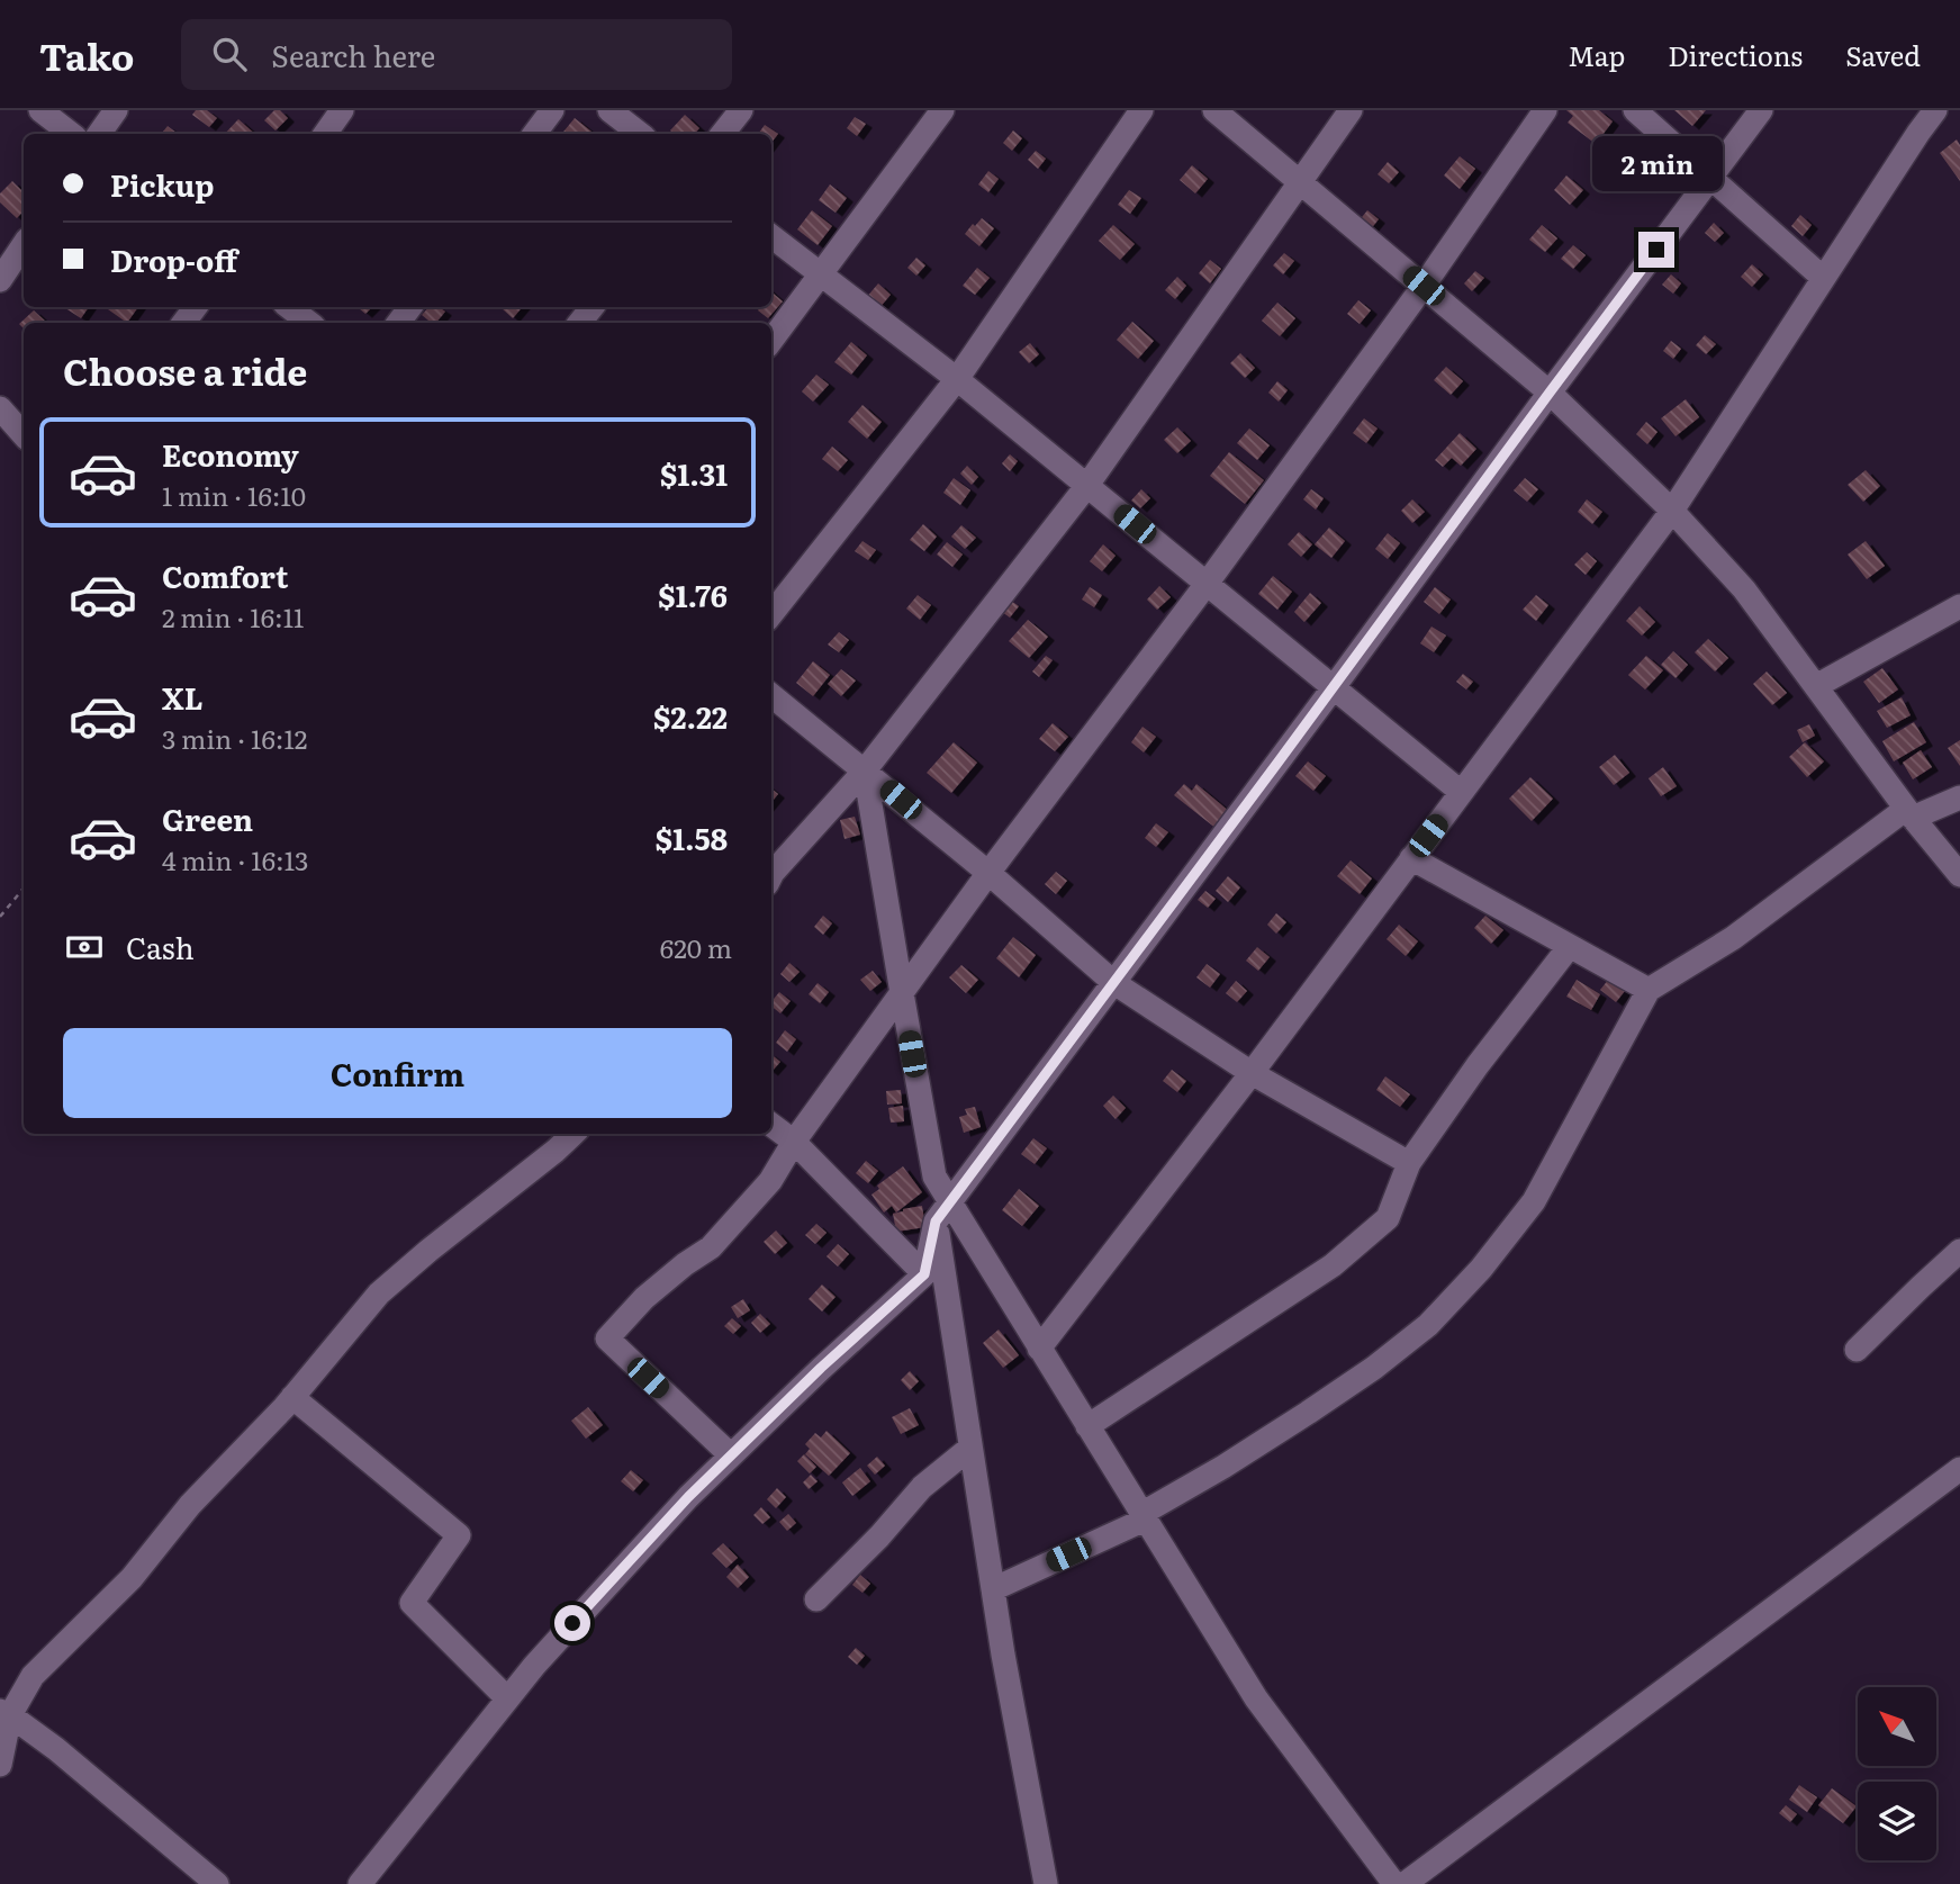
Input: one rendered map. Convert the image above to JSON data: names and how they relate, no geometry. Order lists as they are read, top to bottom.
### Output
{
  "north": "top left",
  "page": {
    "header": "Tako",
    "search": "Search here",
    "nav": ["Map", "Directions", "Saved"],
    "banner": ["Pickup", "Drop-off"],
    "bubble": "2 min",
    "heading": "Choose a ride",
    "list": [
      {
        "name": "Economy",
        "note": "1 min · 16:10",
        "value": "$1.31"
      },
      {
        "name": "Comfort",
        "note": "2 min · 16:11",
        "value": "$1.76"
      },
      {
        "name": "XL",
        "note": "3 min · 16:12",
        "value": "$2.22"
      },
      {
        "name": "Green",
        "note": "4 min · 16:13",
        "value": "$1.58"
      }
    ],
    "pay": ["Cash", "620 m"],
    "buttons": "Confirm"
  }
}
